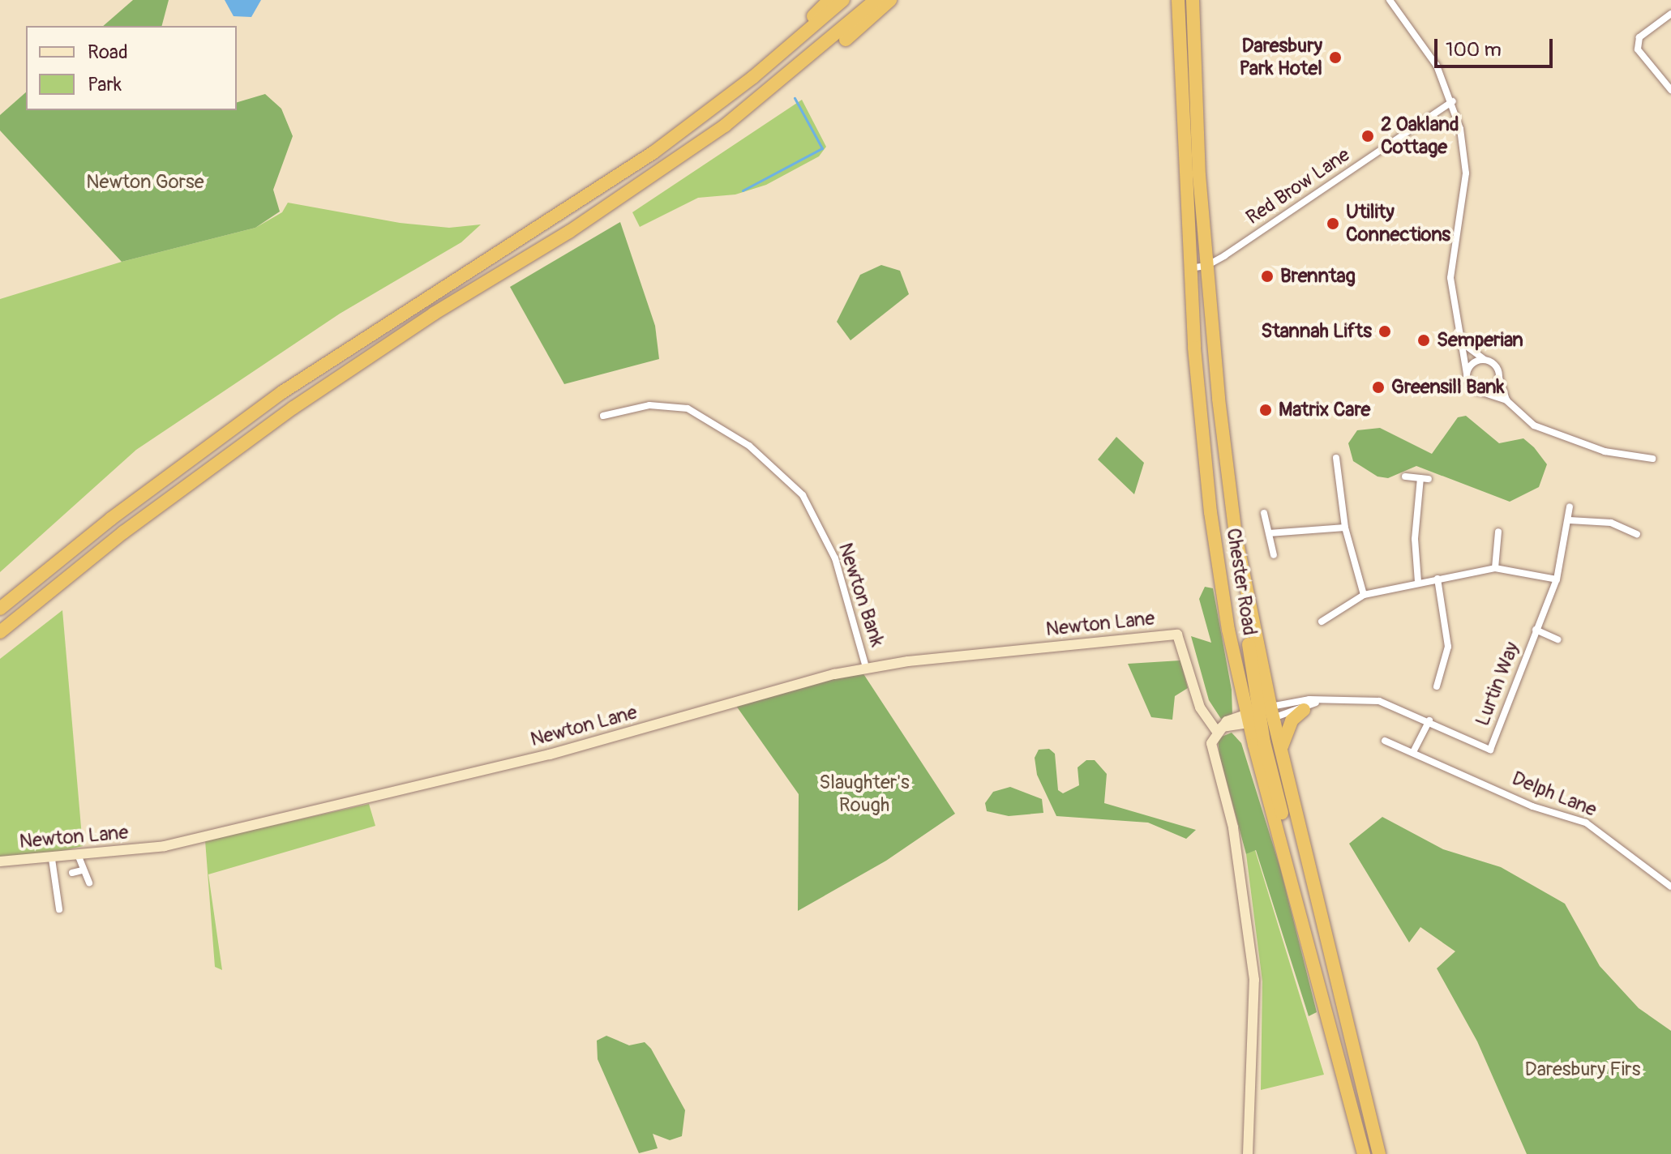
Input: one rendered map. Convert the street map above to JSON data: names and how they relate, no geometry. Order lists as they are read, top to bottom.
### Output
{
  "streets": {
    "highway": ["Chester Road"],
    "street": [
      "Red Brow Lane",
      "Newton Bank",
      "Newton Lane",
      "Lurtin Way",
      "Delph Lane"
    ]
  },
  "crossings": [
    ["Red Brow Lane", "Chester Road"],
    ["Newton Bank", "Newton Lane"]
  ],
  "parks": ["Newton Gorse", "Slaughter's Rough", "Daresbury Firs"],
  "places": [
    "Daresbury Park Hotel",
    "2 Oakland Cottage",
    "Utility Connections",
    "Brenntag",
    "Stannah Lifts",
    "Semperian",
    "Greensill Bank",
    "Matrix Care"
  ],
  "legend": ["Road", "Park"],
  "scale_bar": "100 m"
}
